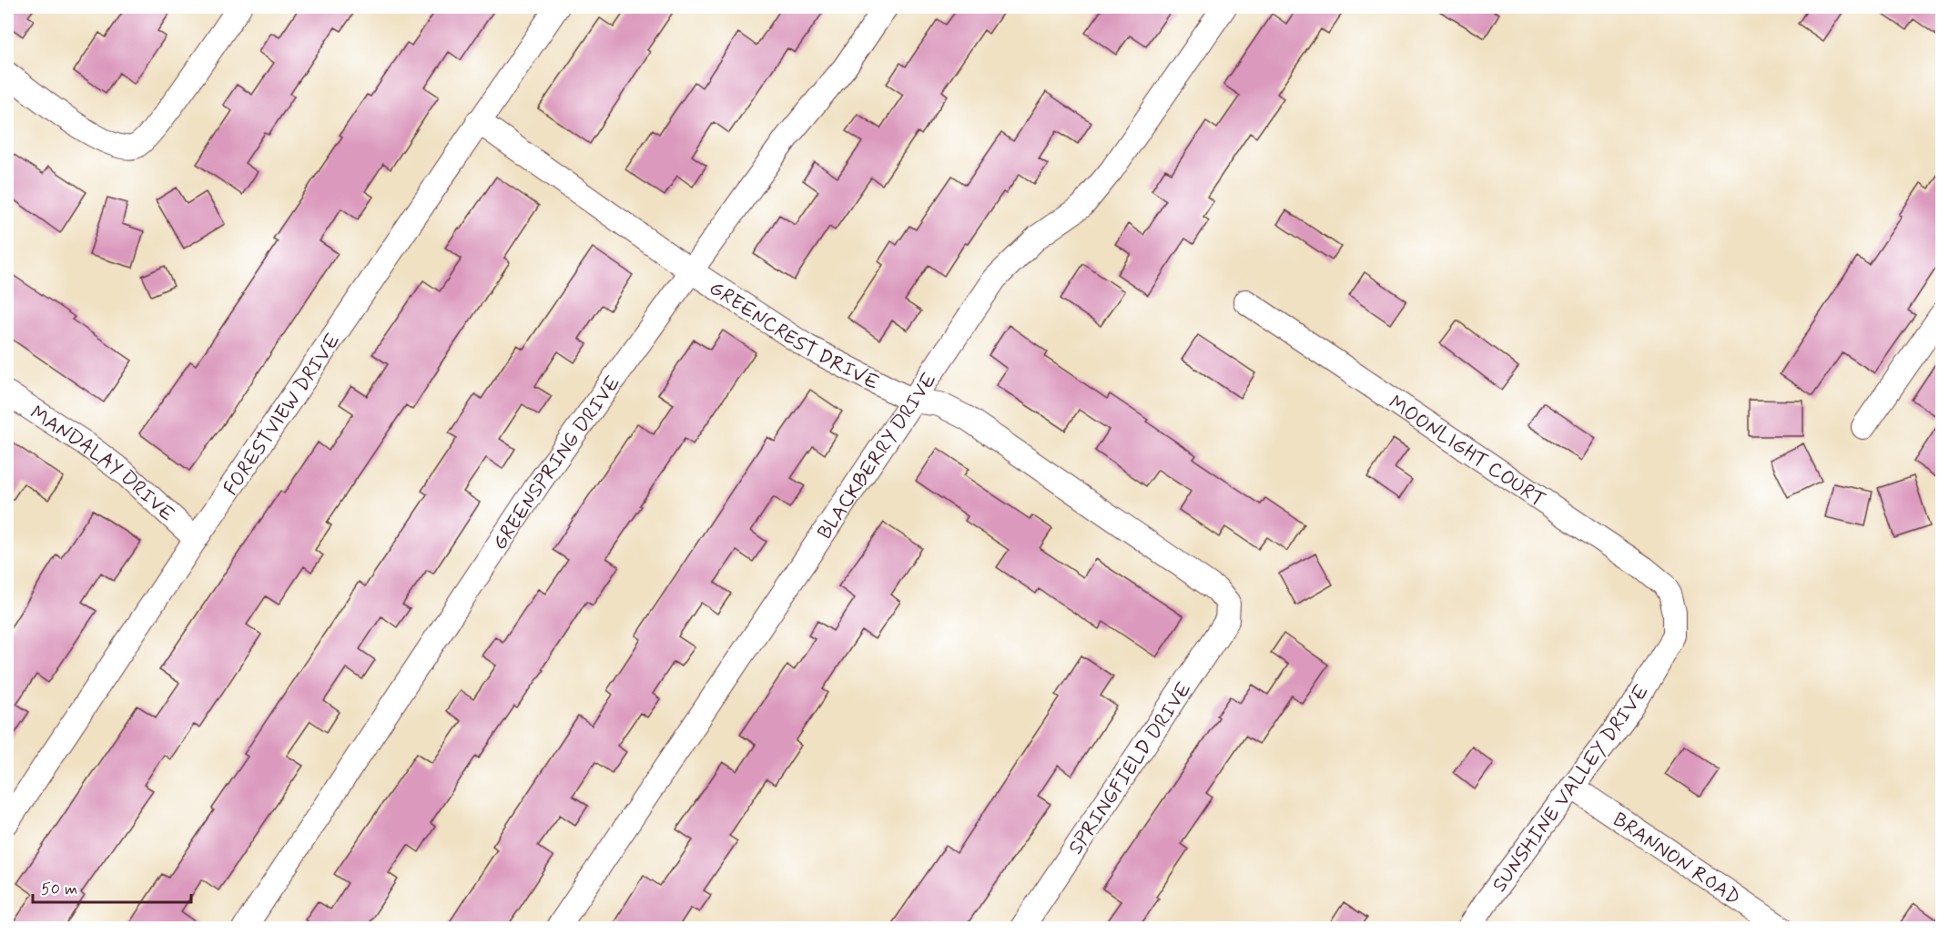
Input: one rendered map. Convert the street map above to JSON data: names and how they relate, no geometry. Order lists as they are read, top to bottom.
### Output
{
  "streets": {
    "street": [
      "GREENCREST DRIVE",
      "FORESTVIEW DRIVE",
      "MOONLIGHT COURT",
      "BLACKBERRY DRIVE",
      "GREENSPRING DRIVE",
      "MANDALAY DRIVE",
      "SPRINGFIELD DRIVE",
      "SUNSHINE VALLEY DRIVE",
      "BRANNON ROAD"
    ]
  },
  "crossings": [
    ["GREENCREST DRIVE", "FORESTVIEW DRIVE"],
    ["GREENCREST DRIVE", "BLACKBERRY DRIVE"],
    ["GREENCREST DRIVE", "GREENSPRING DRIVE"],
    ["GREENCREST DRIVE", "SPRINGFIELD DRIVE"],
    ["FORESTVIEW DRIVE", "MANDALAY DRIVE"],
    ["MOONLIGHT COURT", "SUNSHINE VALLEY DRIVE"],
    ["SUNSHINE VALLEY DRIVE", "BRANNON ROAD"]
  ],
  "scale_bar": "50 m"
}
